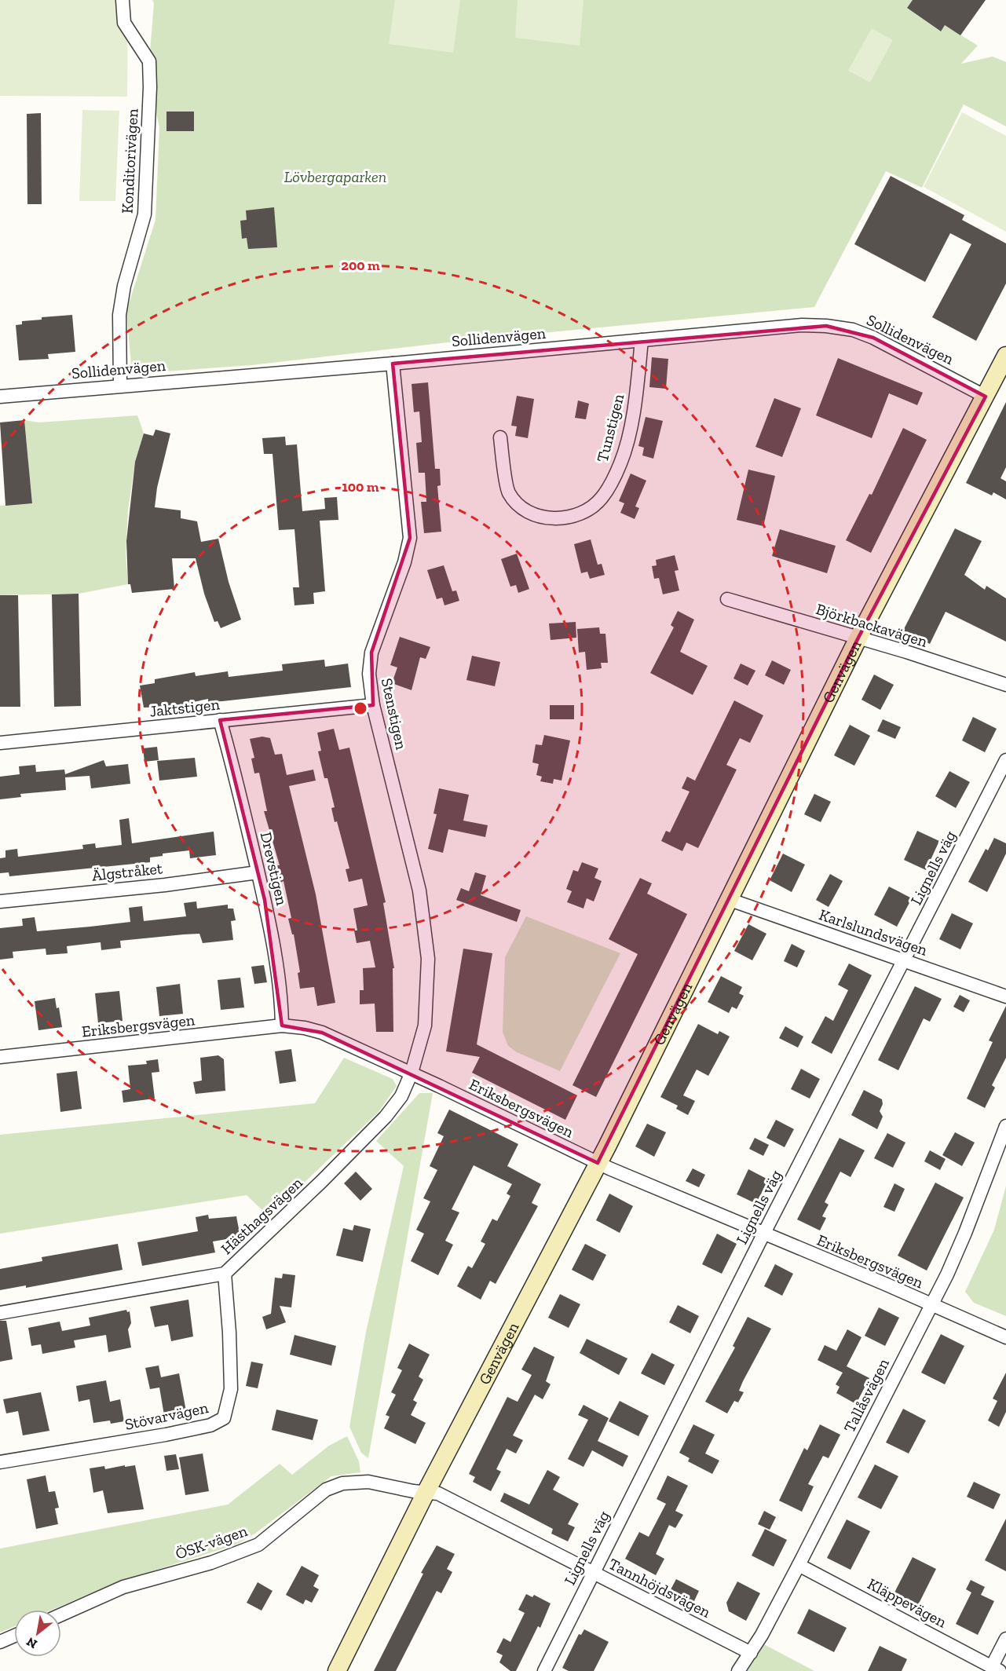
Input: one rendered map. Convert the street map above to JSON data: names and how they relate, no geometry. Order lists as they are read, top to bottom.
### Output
{
  "streets": {
    "street": [
      "Konditorivägen",
      "Sollidenvägen",
      "Tunstigen",
      "Björkbackavägen",
      "Genvägen",
      "Jaktstigen",
      "Stenstigen",
      "Lignells väg",
      "Drevstigen",
      "Älgstråket",
      "Karlslundsvägen",
      "Eriksbergsvägen",
      "Hästhagsvägen",
      "Tallåsvägen",
      "Stövarvägen",
      "ÖSK-vägen",
      "Tannhöjdsvägen",
      "Kläppevägen"
    ]
  },
  "crossings": [
    ["Konditorivägen", "Sollidenvägen"],
    ["Sollidenvägen", "Tunstigen"],
    ["Sollidenvägen", "Genvägen"],
    ["Sollidenvägen", "Stenstigen"],
    ["Björkbackavägen", "Genvägen"],
    ["Genvägen", "Karlslundsvägen"],
    ["Genvägen", "Eriksbergsvägen"],
    ["Genvägen", "ÖSK-vägen"],
    ["Genvägen", "Tannhöjdsvägen"],
    ["Jaktstigen", "Stenstigen"],
    ["Jaktstigen", "Drevstigen"],
    ["Stenstigen", "Eriksbergsvägen"],
    ["Stenstigen", "Hästhagsvägen"],
    ["Lignells väg", "Karlslundsvägen"],
    ["Lignells väg", "Eriksbergsvägen"],
    ["Lignells väg", "Tannhöjdsvägen"],
    ["Drevstigen", "Älgstråket"],
    ["Drevstigen", "Eriksbergsvägen"],
    ["Eriksbergsvägen", "Hästhagsvägen"],
    ["Eriksbergsvägen", "Tallåsvägen"],
    ["Hästhagsvägen", "Stövarvägen"],
    ["Tallåsvägen", "Tannhöjdsvägen"],
    ["Tallåsvägen", "Kläppevägen"],
    ["ÖSK-vägen", "Tannhöjdsvägen"]
  ],
  "parks": ["Lövbergaparken"],
  "north": "bottom left",
  "rings": ["200 m", "100 m"]
}
